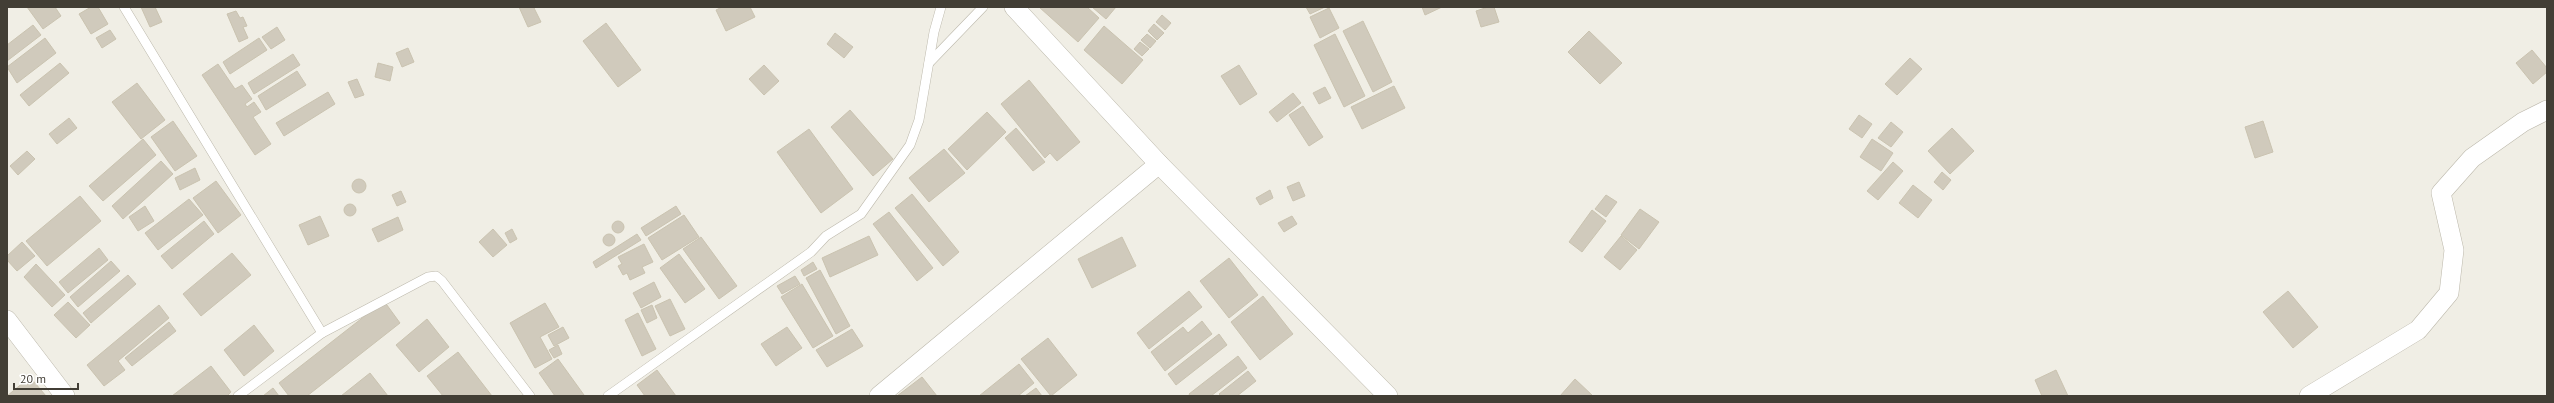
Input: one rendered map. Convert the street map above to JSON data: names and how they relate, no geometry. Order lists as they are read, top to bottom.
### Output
{
  "scale_bar": "20 m"
}
